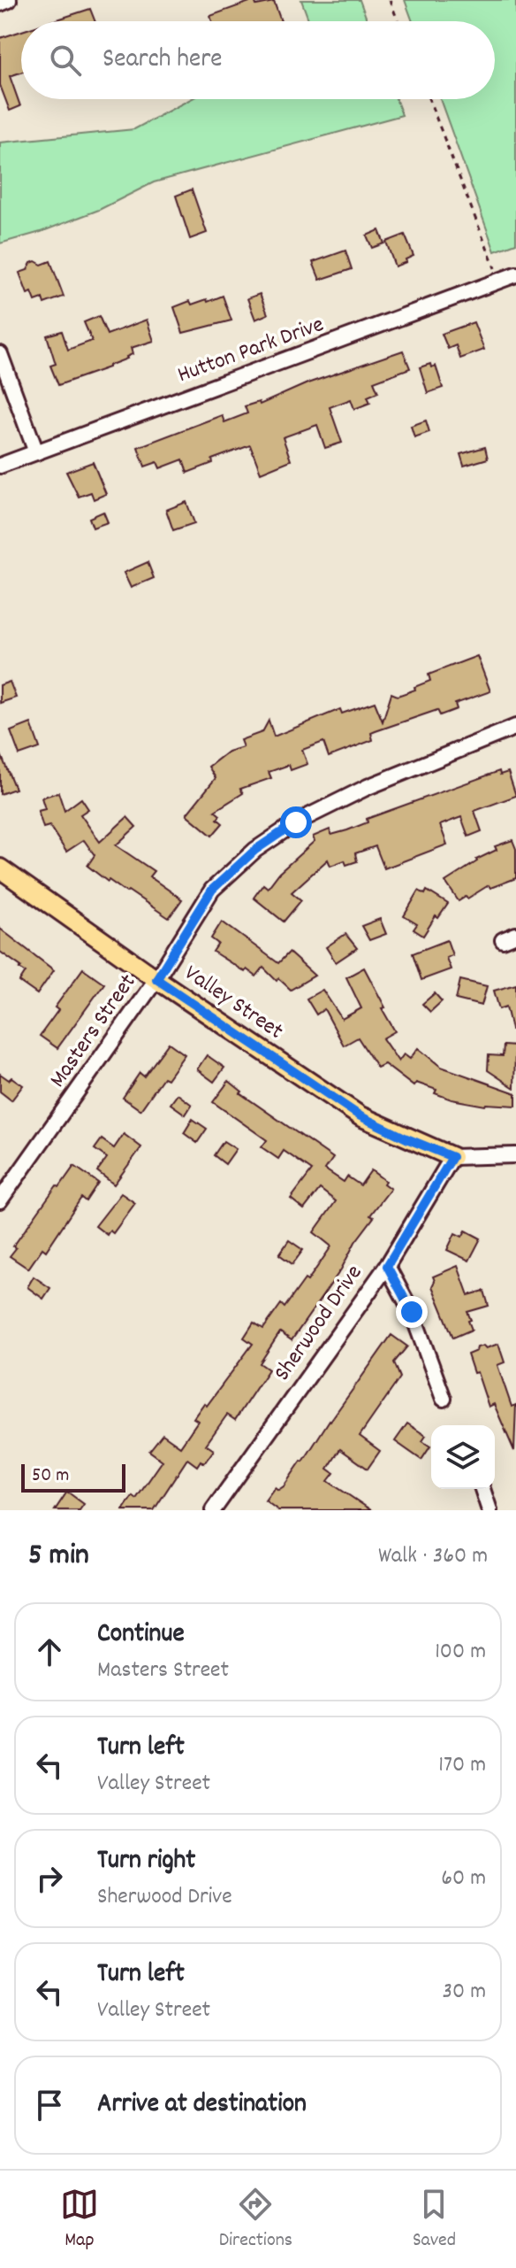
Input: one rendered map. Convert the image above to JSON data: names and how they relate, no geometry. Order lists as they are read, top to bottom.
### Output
{
  "streets": {
    "main road": ["Valley Street"],
    "street": ["Hutton Park Drive", "Masters Street", "Sherwood Drive"]
  },
  "crossings": [
    ["Valley Street", "Masters Street"],
    ["Valley Street", "Sherwood Drive"]
  ],
  "scale_bar": "50 m",
  "page": {
    "search": "Search here",
    "scale": "50 m",
    "heading": ["5 min", "Walk · 360 m"],
    "list": [
      ["Continue", "Masters Street", "100 m"],
      ["Turn left", "Valley Street", "170 m"],
      ["Turn right", "Sherwood Drive", "60 m"],
      ["Turn left", "Valley Street", "30 m"],
      "Arrive at destination"
    ],
    "nav": ["Map", "Directions", "Saved"]
  }
}
